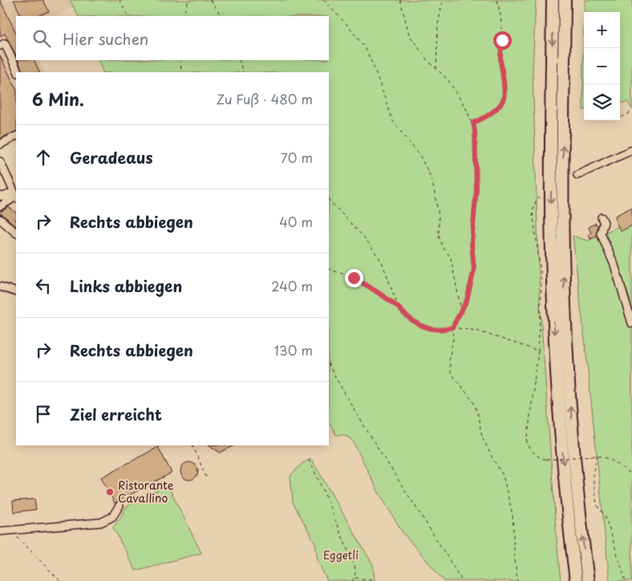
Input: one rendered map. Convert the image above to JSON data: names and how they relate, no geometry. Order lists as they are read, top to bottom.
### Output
{
  "parks": ["Eggetli"],
  "places": ["Ristorante Cavallino"],
  "page": {
    "map_buttons": ["+", "−"],
    "search": "Hier suchen",
    "heading": ["6 Min.", "Zu Fuß · 480 m"],
    "list": [
      ["Geradeaus", "70 m"],
      ["Rechts abbiegen", "40 m"],
      ["Links abbiegen", "240 m"],
      ["Rechts abbiegen", "130 m"],
      "Ziel erreicht"
    ]
  }
}
